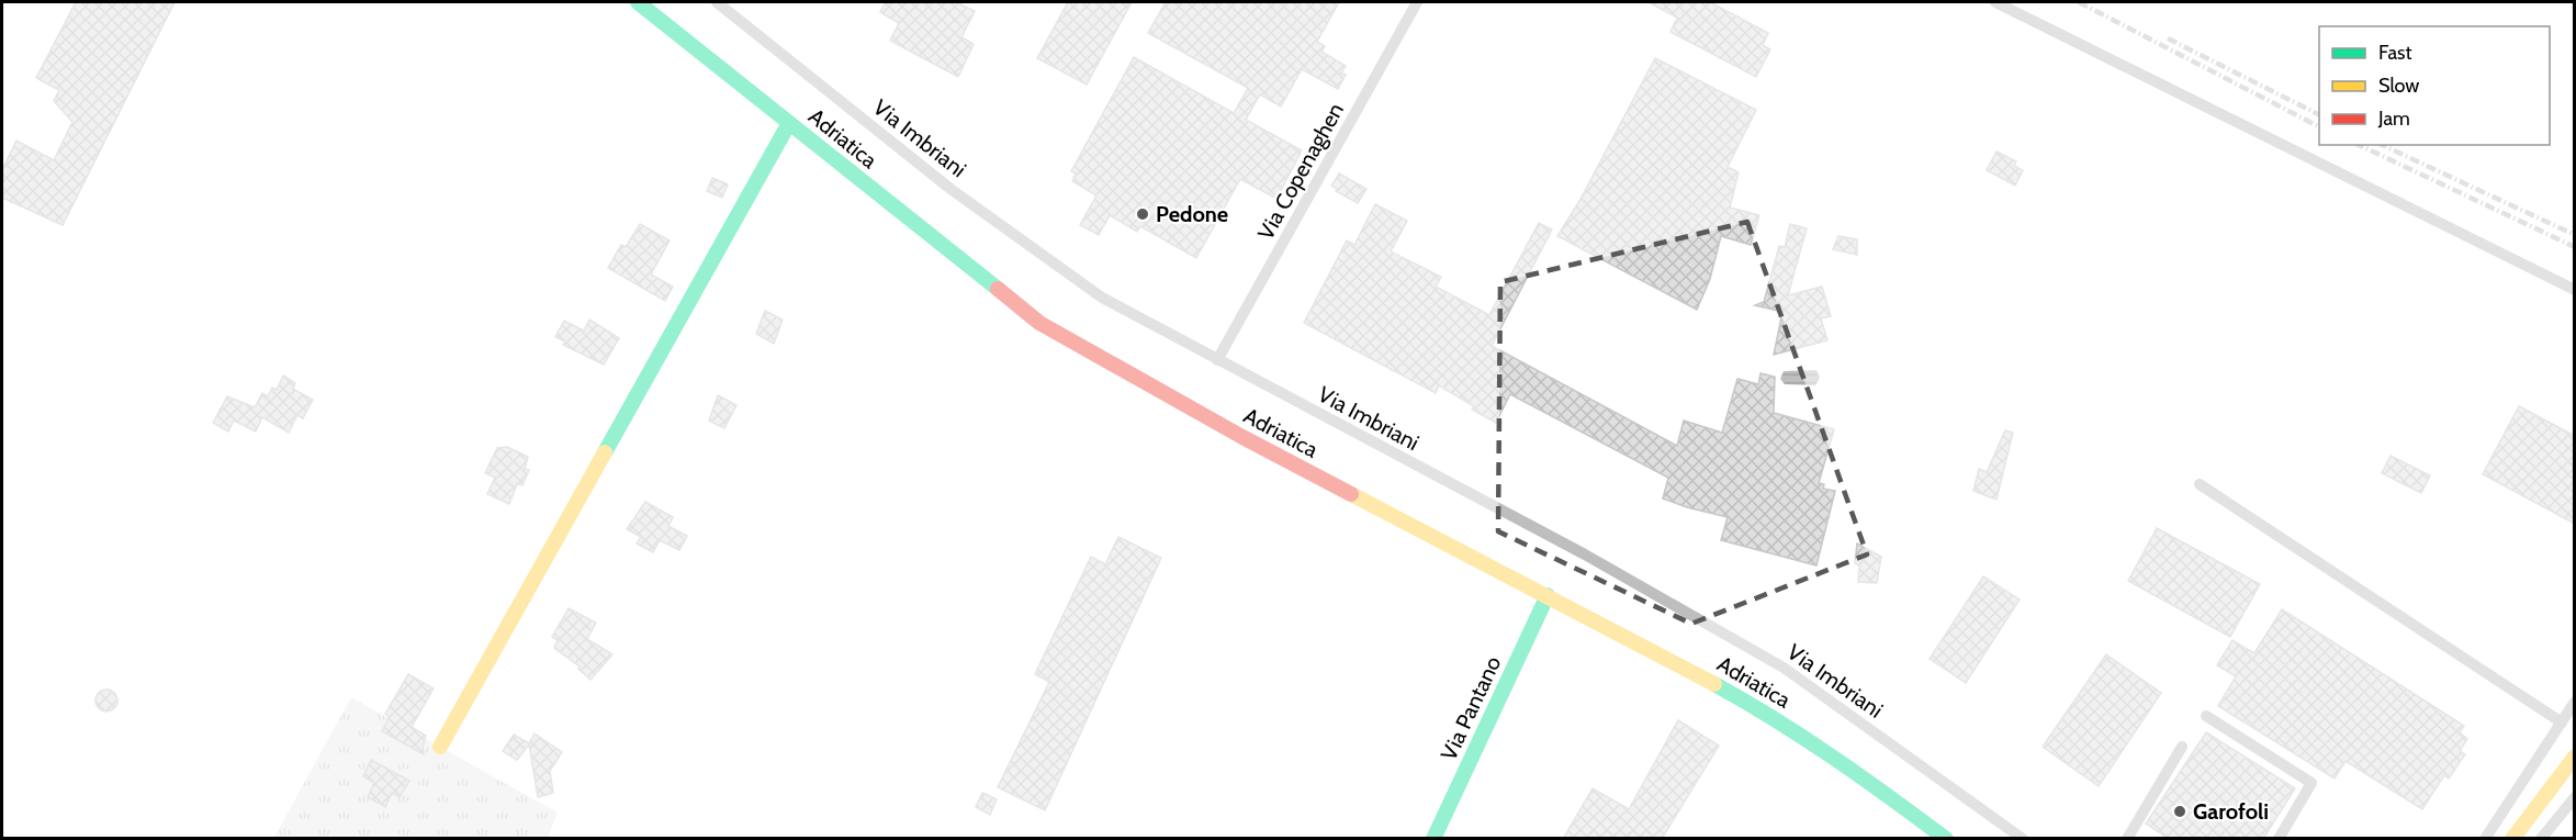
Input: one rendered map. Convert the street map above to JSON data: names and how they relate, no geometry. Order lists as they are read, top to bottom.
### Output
{
  "streets": {
    "main road": ["Adriatica", "Via Pantano"],
    "lane": ["Via Imbriani", "Via Copenaghen"]
  },
  "crossings": [
    ["Adriatica", "Via Pantano"],
    ["Via Imbriani", "Via Copenaghen"]
  ],
  "places": ["Pedone", "Garofoli"],
  "legend": ["Fast", "Slow", "Jam"]
}
